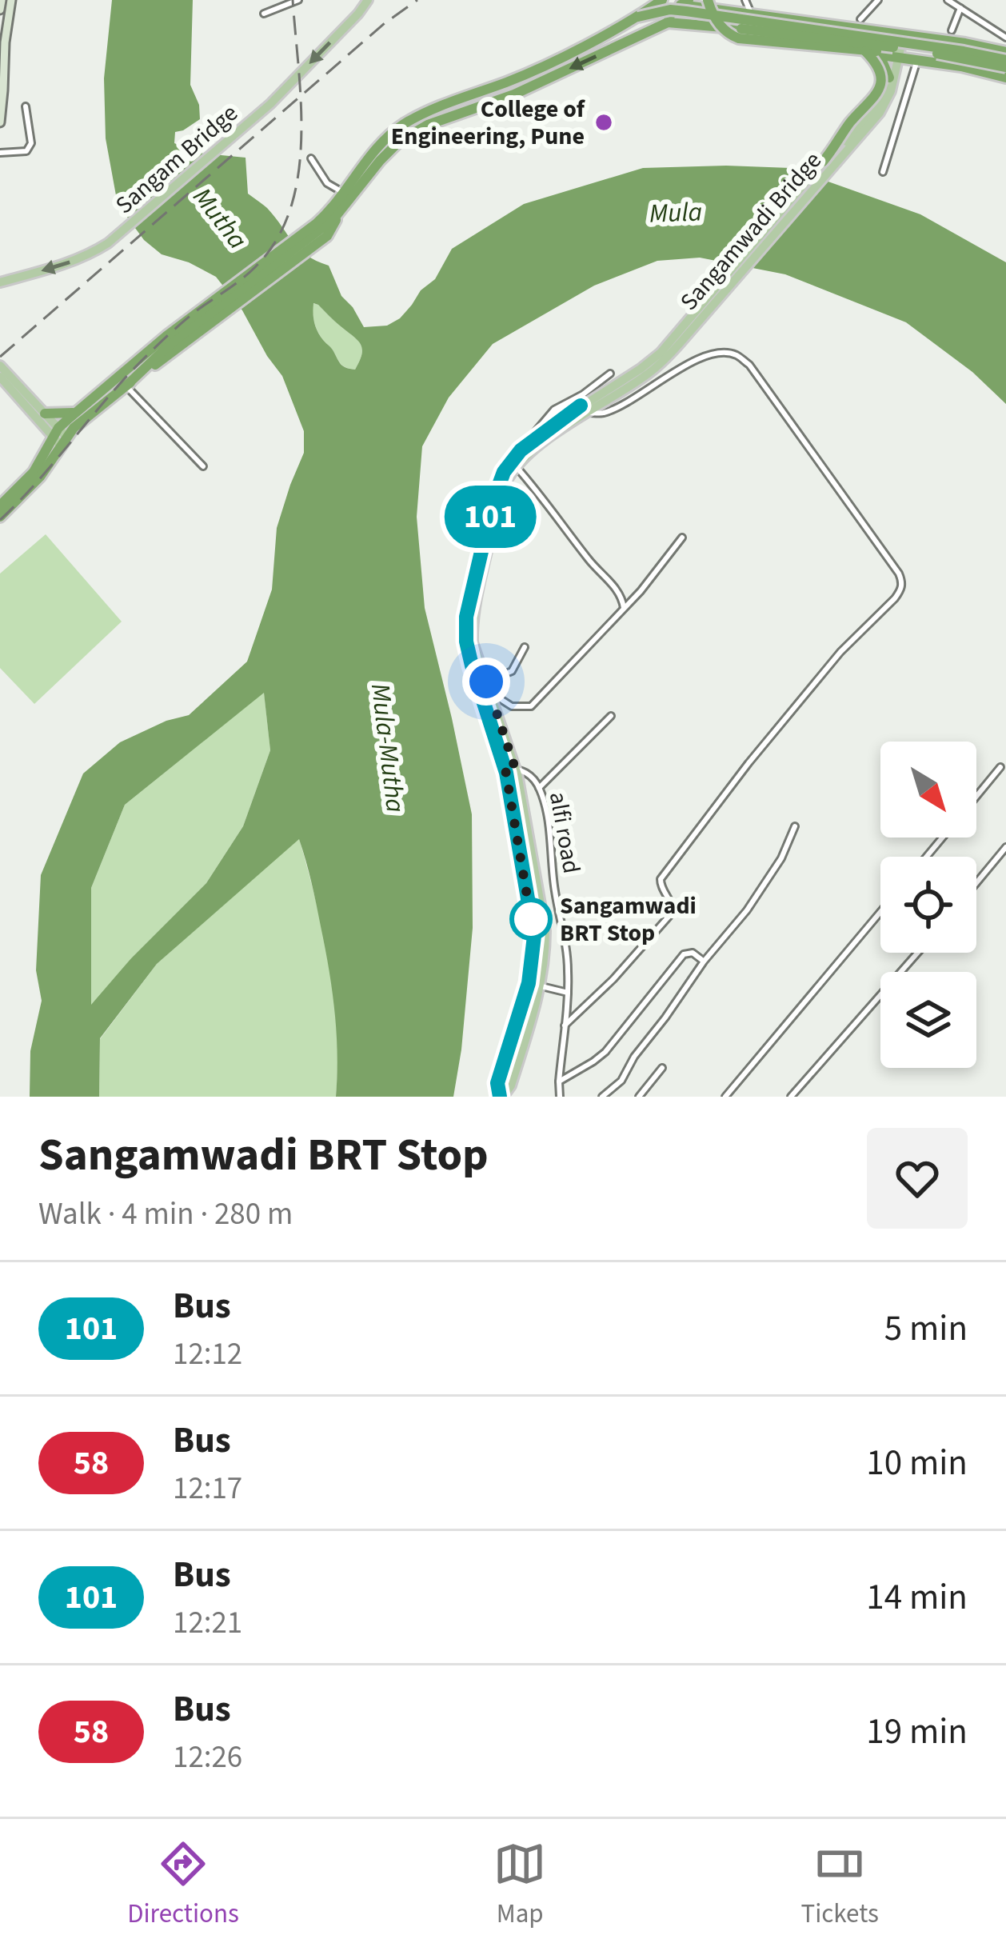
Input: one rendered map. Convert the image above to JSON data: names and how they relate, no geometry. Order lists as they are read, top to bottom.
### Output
{
  "streets": {
    "main road": ["Sangam Bridge", "Sangamwadi Bridge"],
    "street": ["alfi road"]
  },
  "one_way": ["Sangam Bridge"],
  "water": ["Mula", "Mutha", "Mula-Mutha"],
  "places": ["College of Engineering, Pune", "Sangamwadi BRT Stop"],
  "lines": ["bus line 101"],
  "north": "bottom right",
  "page": {
    "on_map": "101",
    "heading": ["Sangamwadi BRT Stop", "Walk · 4 min · 280 m"],
    "list": [
      {
        "mark": "101",
        "name": "Bus",
        "note": "12:12",
        "value": "5 min"
      },
      {
        "mark": "58",
        "name": "Bus",
        "note": "12:17",
        "value": "10 min"
      },
      {
        "mark": "101",
        "name": "Bus",
        "note": "12:21",
        "value": "14 min"
      },
      {
        "mark": "58",
        "name": "Bus",
        "note": "12:26",
        "value": "19 min"
      }
    ],
    "tabs": ["Directions", "Map", "Tickets"]
  }
}
